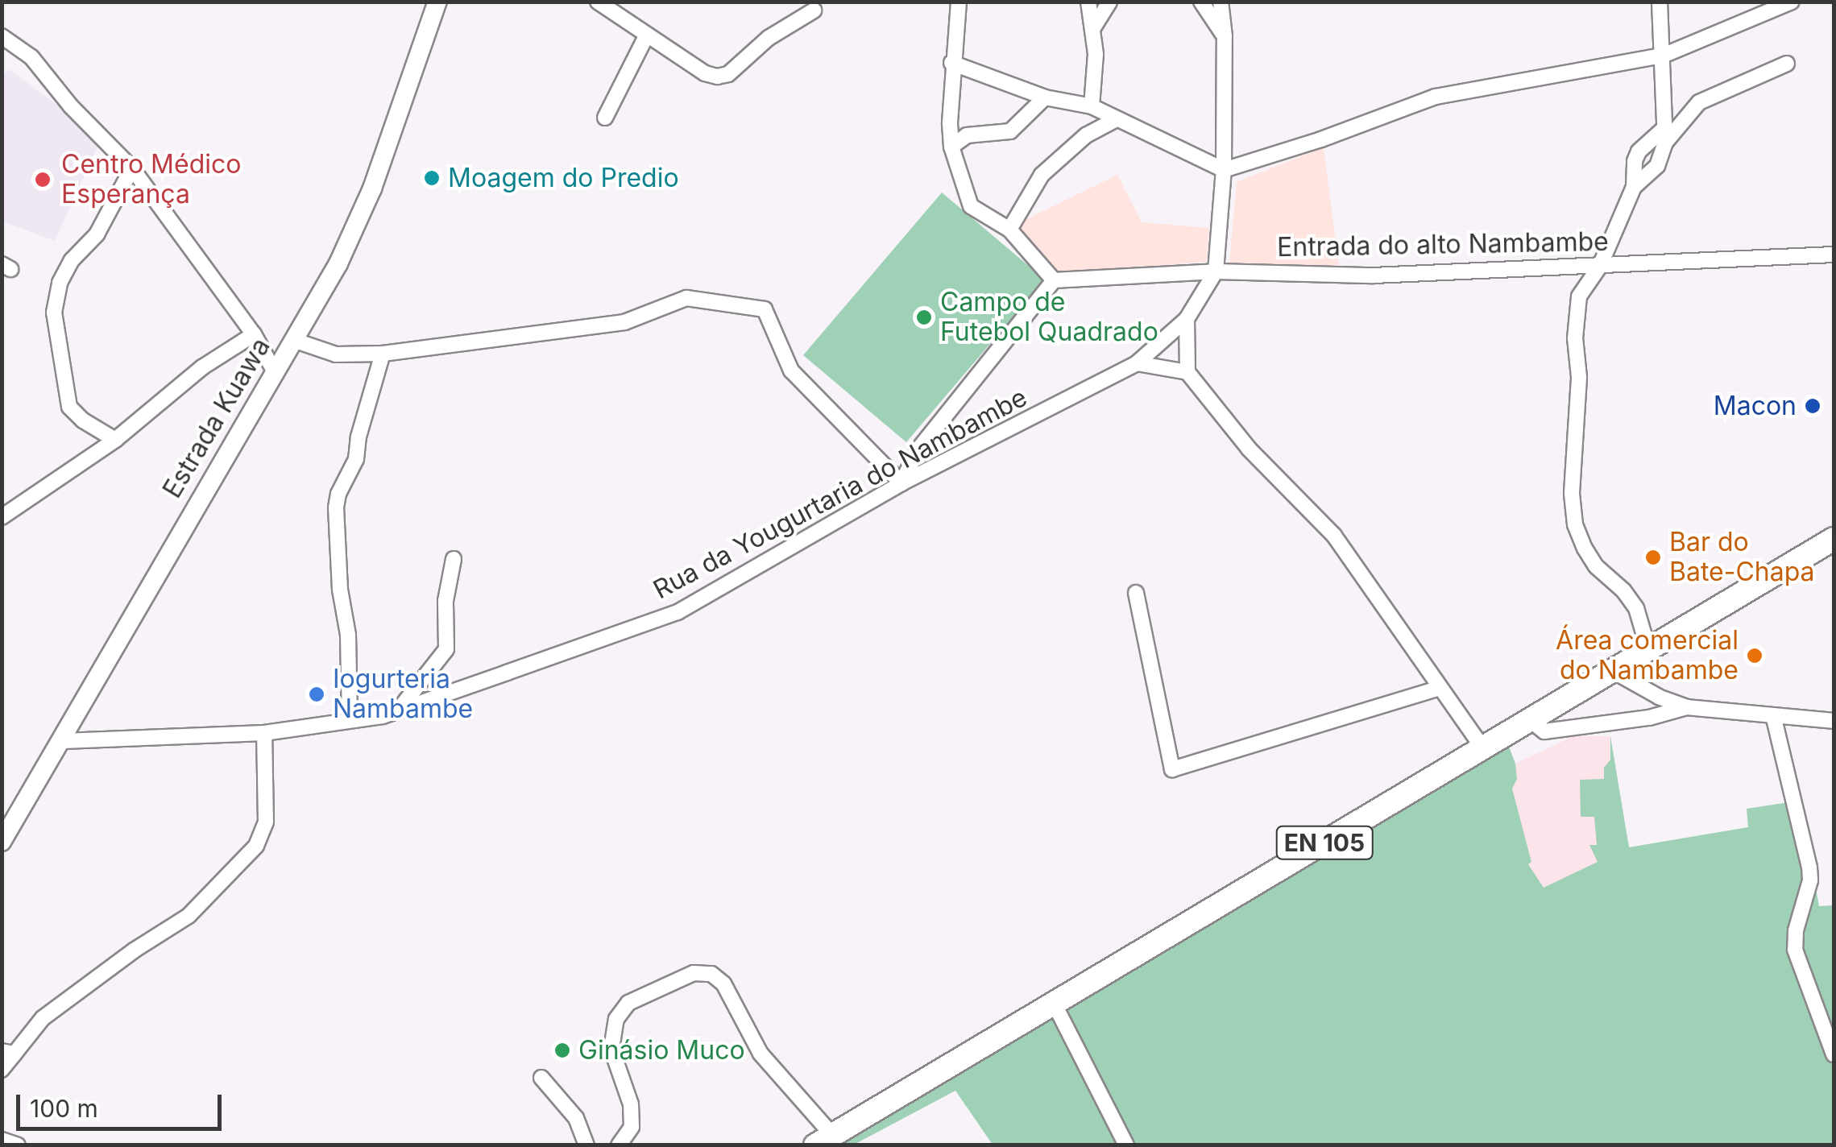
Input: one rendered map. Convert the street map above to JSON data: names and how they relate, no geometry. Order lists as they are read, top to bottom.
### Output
{
  "streets": {
    "main road": ["EN 105"],
    "street": ["Entrada do alto Nambambe", "Estrada Kuawa", "Rua da Yougurtaria do Nambambe"]
  },
  "crossings": [
    ["Entrada do alto Nambambe", "Rua da Yougurtaria do Nambambe"],
    ["Estrada Kuawa", "Rua da Yougurtaria do Nambambe"]
  ],
  "places": [
    "Moagem do Predio",
    "Centro Médico Esperança",
    "Campo de Futebol Quadrado",
    "Macon",
    "Bar do Bate-Chapa",
    "Área comercial do Nambambe",
    "Iogurteria Nambambe",
    "Ginásio Muco"
  ],
  "scale_bar": "100 m"
}
